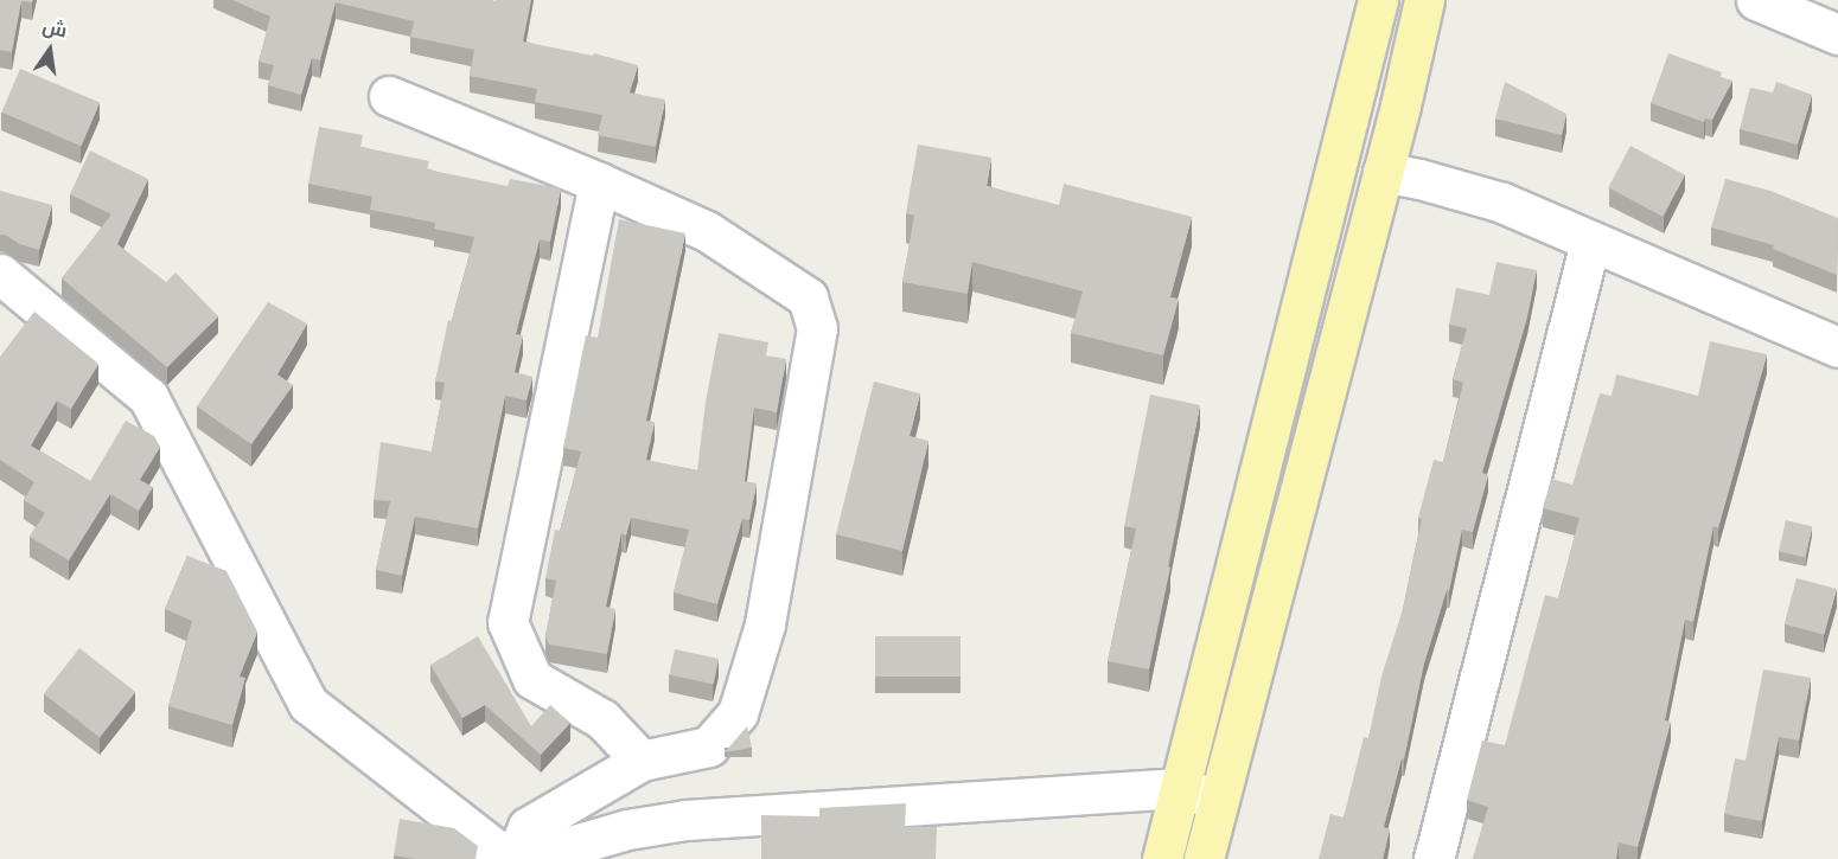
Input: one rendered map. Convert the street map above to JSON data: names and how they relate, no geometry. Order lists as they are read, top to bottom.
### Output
{
  "north": "top"
}
